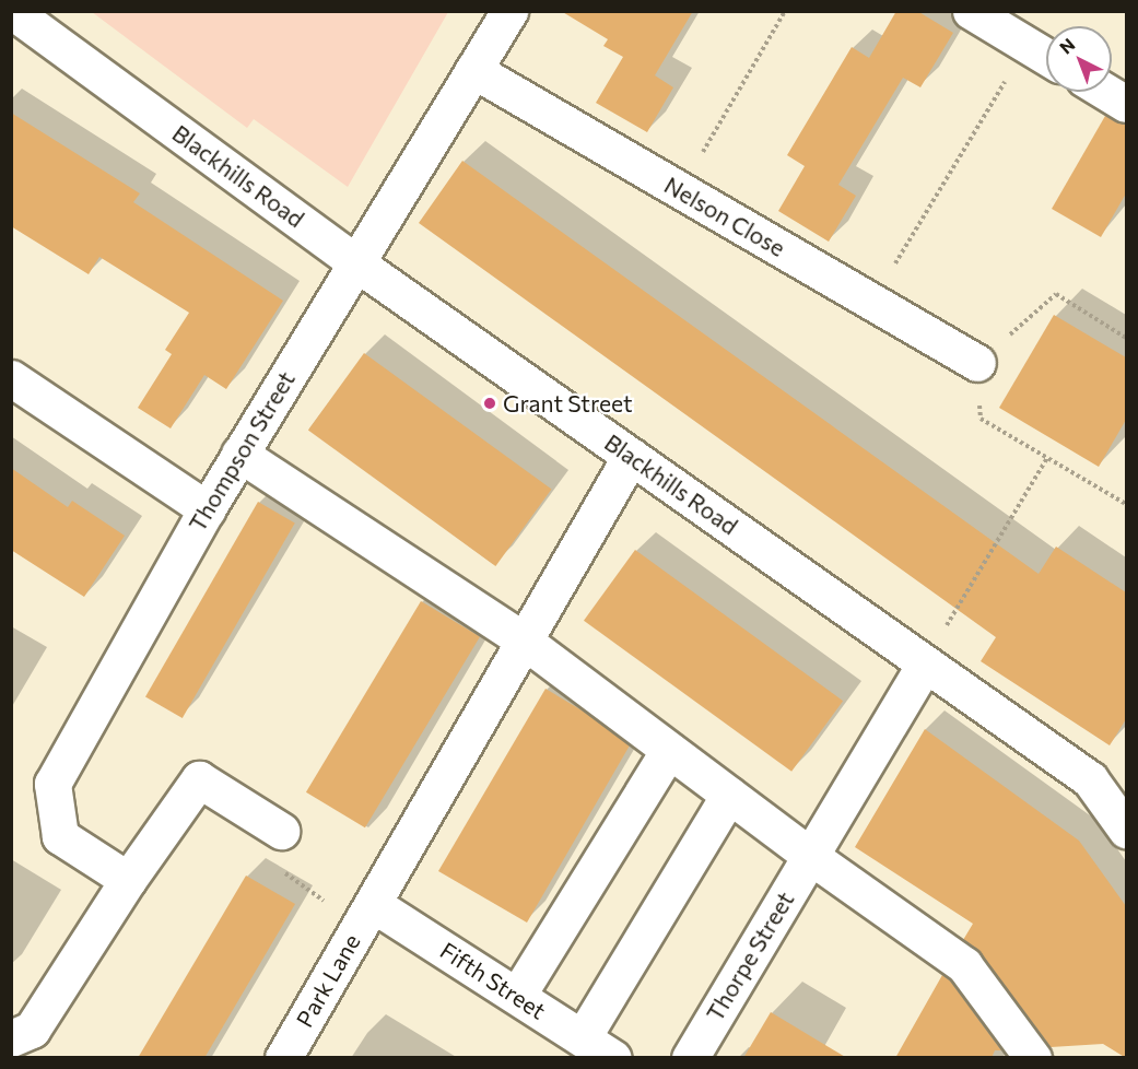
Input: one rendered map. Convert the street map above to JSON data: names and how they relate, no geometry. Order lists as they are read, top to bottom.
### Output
{
  "streets": {
    "street": [
      "Blackhills Road",
      "Nelson Close",
      "Thompson Street",
      "Thorpe Street",
      "Park Lane",
      "Fifth Street"
    ]
  },
  "crossings": [
    ["Blackhills Road", "Thompson Street"],
    ["Blackhills Road", "Thorpe Street"],
    ["Nelson Close", "Thompson Street"],
    ["Park Lane", "Fifth Street"]
  ],
  "places": ["Grant Street"],
  "north": "top left"
}
